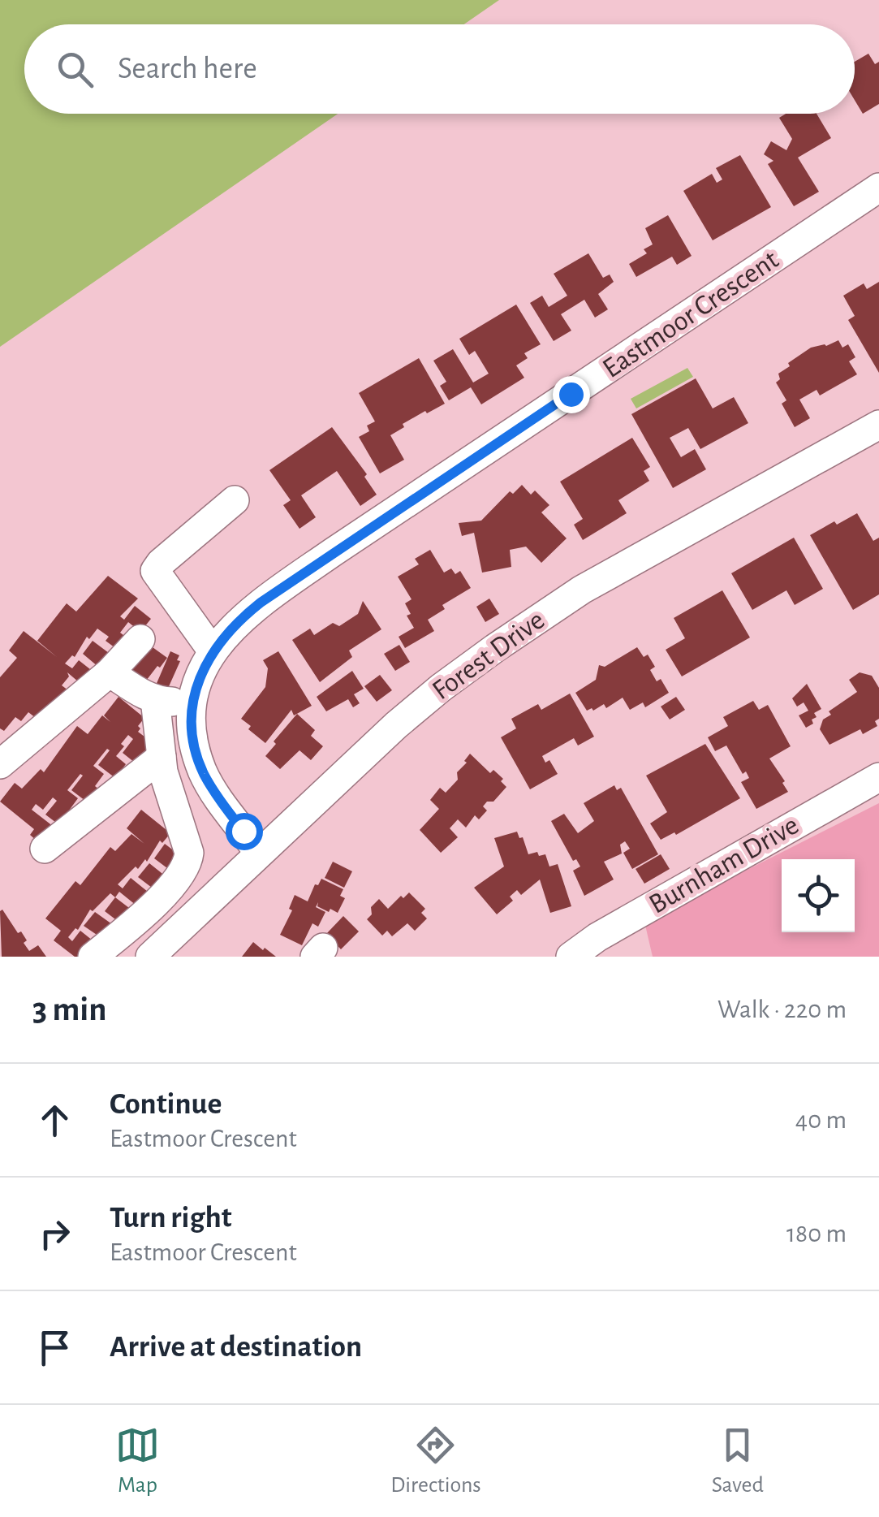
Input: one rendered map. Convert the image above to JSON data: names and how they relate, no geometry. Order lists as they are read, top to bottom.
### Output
{
  "streets": {
    "street": ["Eastmoor Crescent", "Forest Drive", "Burnham Drive"]
  },
  "crossings": [
    ["Eastmoor Crescent", "Forest Drive"]
  ],
  "page": {
    "search": "Search here",
    "heading": ["3 min", "Walk · 220 m"],
    "list": [
      ["Continue", "Eastmoor Crescent", "40 m"],
      ["Turn right", "Eastmoor Crescent", "180 m"],
      "Arrive at destination"
    ],
    "nav": ["Map", "Directions", "Saved"]
  }
}
